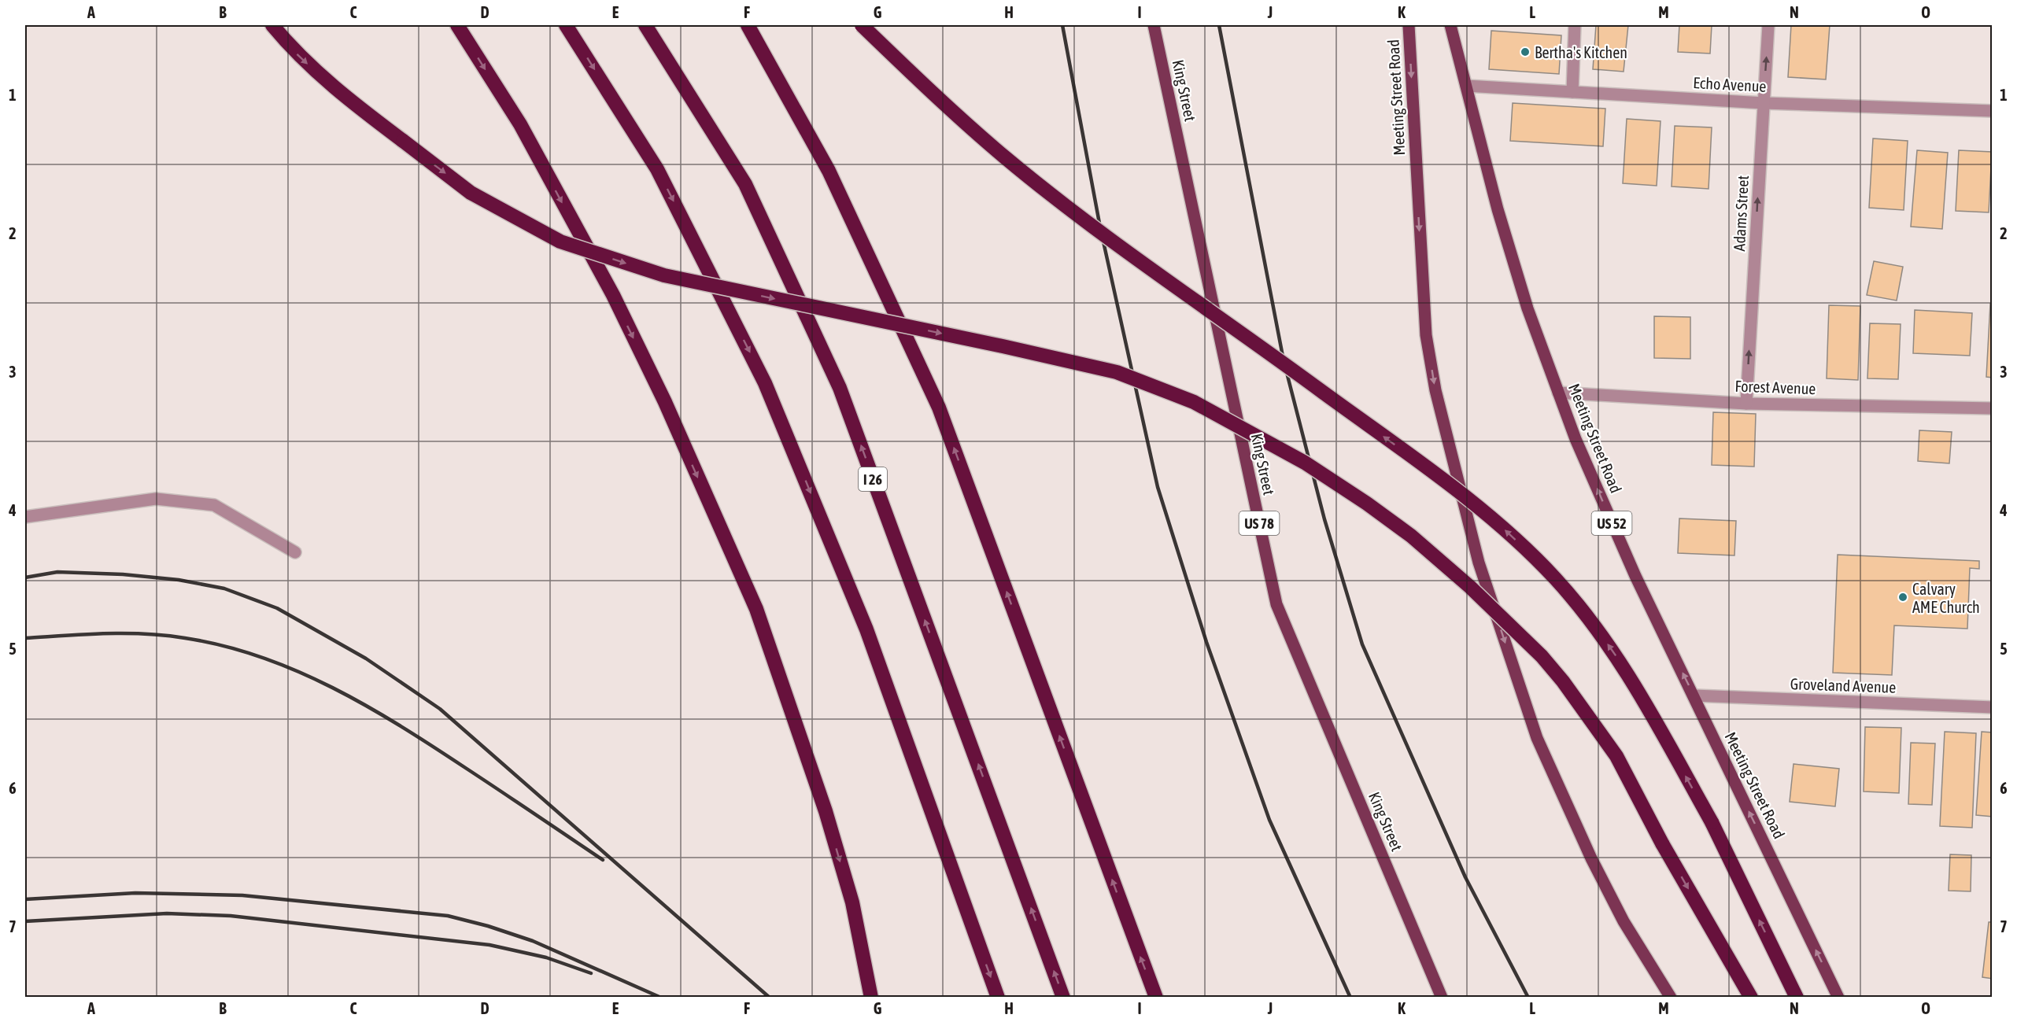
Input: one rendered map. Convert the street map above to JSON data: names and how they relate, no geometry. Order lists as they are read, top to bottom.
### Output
{
  "streets": {
    "highway": ["I 26"],
    "main road": [
      "King Street",
      "Meeting Street Road",
      "US 78",
      "US 52"
    ],
    "street": [
      "Echo Avenue",
      "Adams Street",
      "Forest Avenue",
      "Groveland Avenue"
    ]
  },
  "crossings": [
    ["Echo Avenue", "Meeting Street Road"],
    ["Echo Avenue", "Adams Street"],
    ["Meeting Street Road", "Forest Avenue"],
    ["Meeting Street Road", "Groveland Avenue"],
    ["Adams Street", "Forest Avenue"]
  ],
  "one_way": ["Adams Street"],
  "places": ["Bertha's Kitchen", "Calvary AME Church"],
  "grid": {
    "columns": [
      "A",
      "B",
      "C",
      "D",
      "E",
      "F",
      "G",
      "H",
      "I",
      "J",
      "K",
      "L",
      "M",
      "N",
      "O"
    ],
    "rows": [
      "1",
      "2",
      "3",
      "4",
      "5",
      "6",
      "7"
    ]
  }
}
